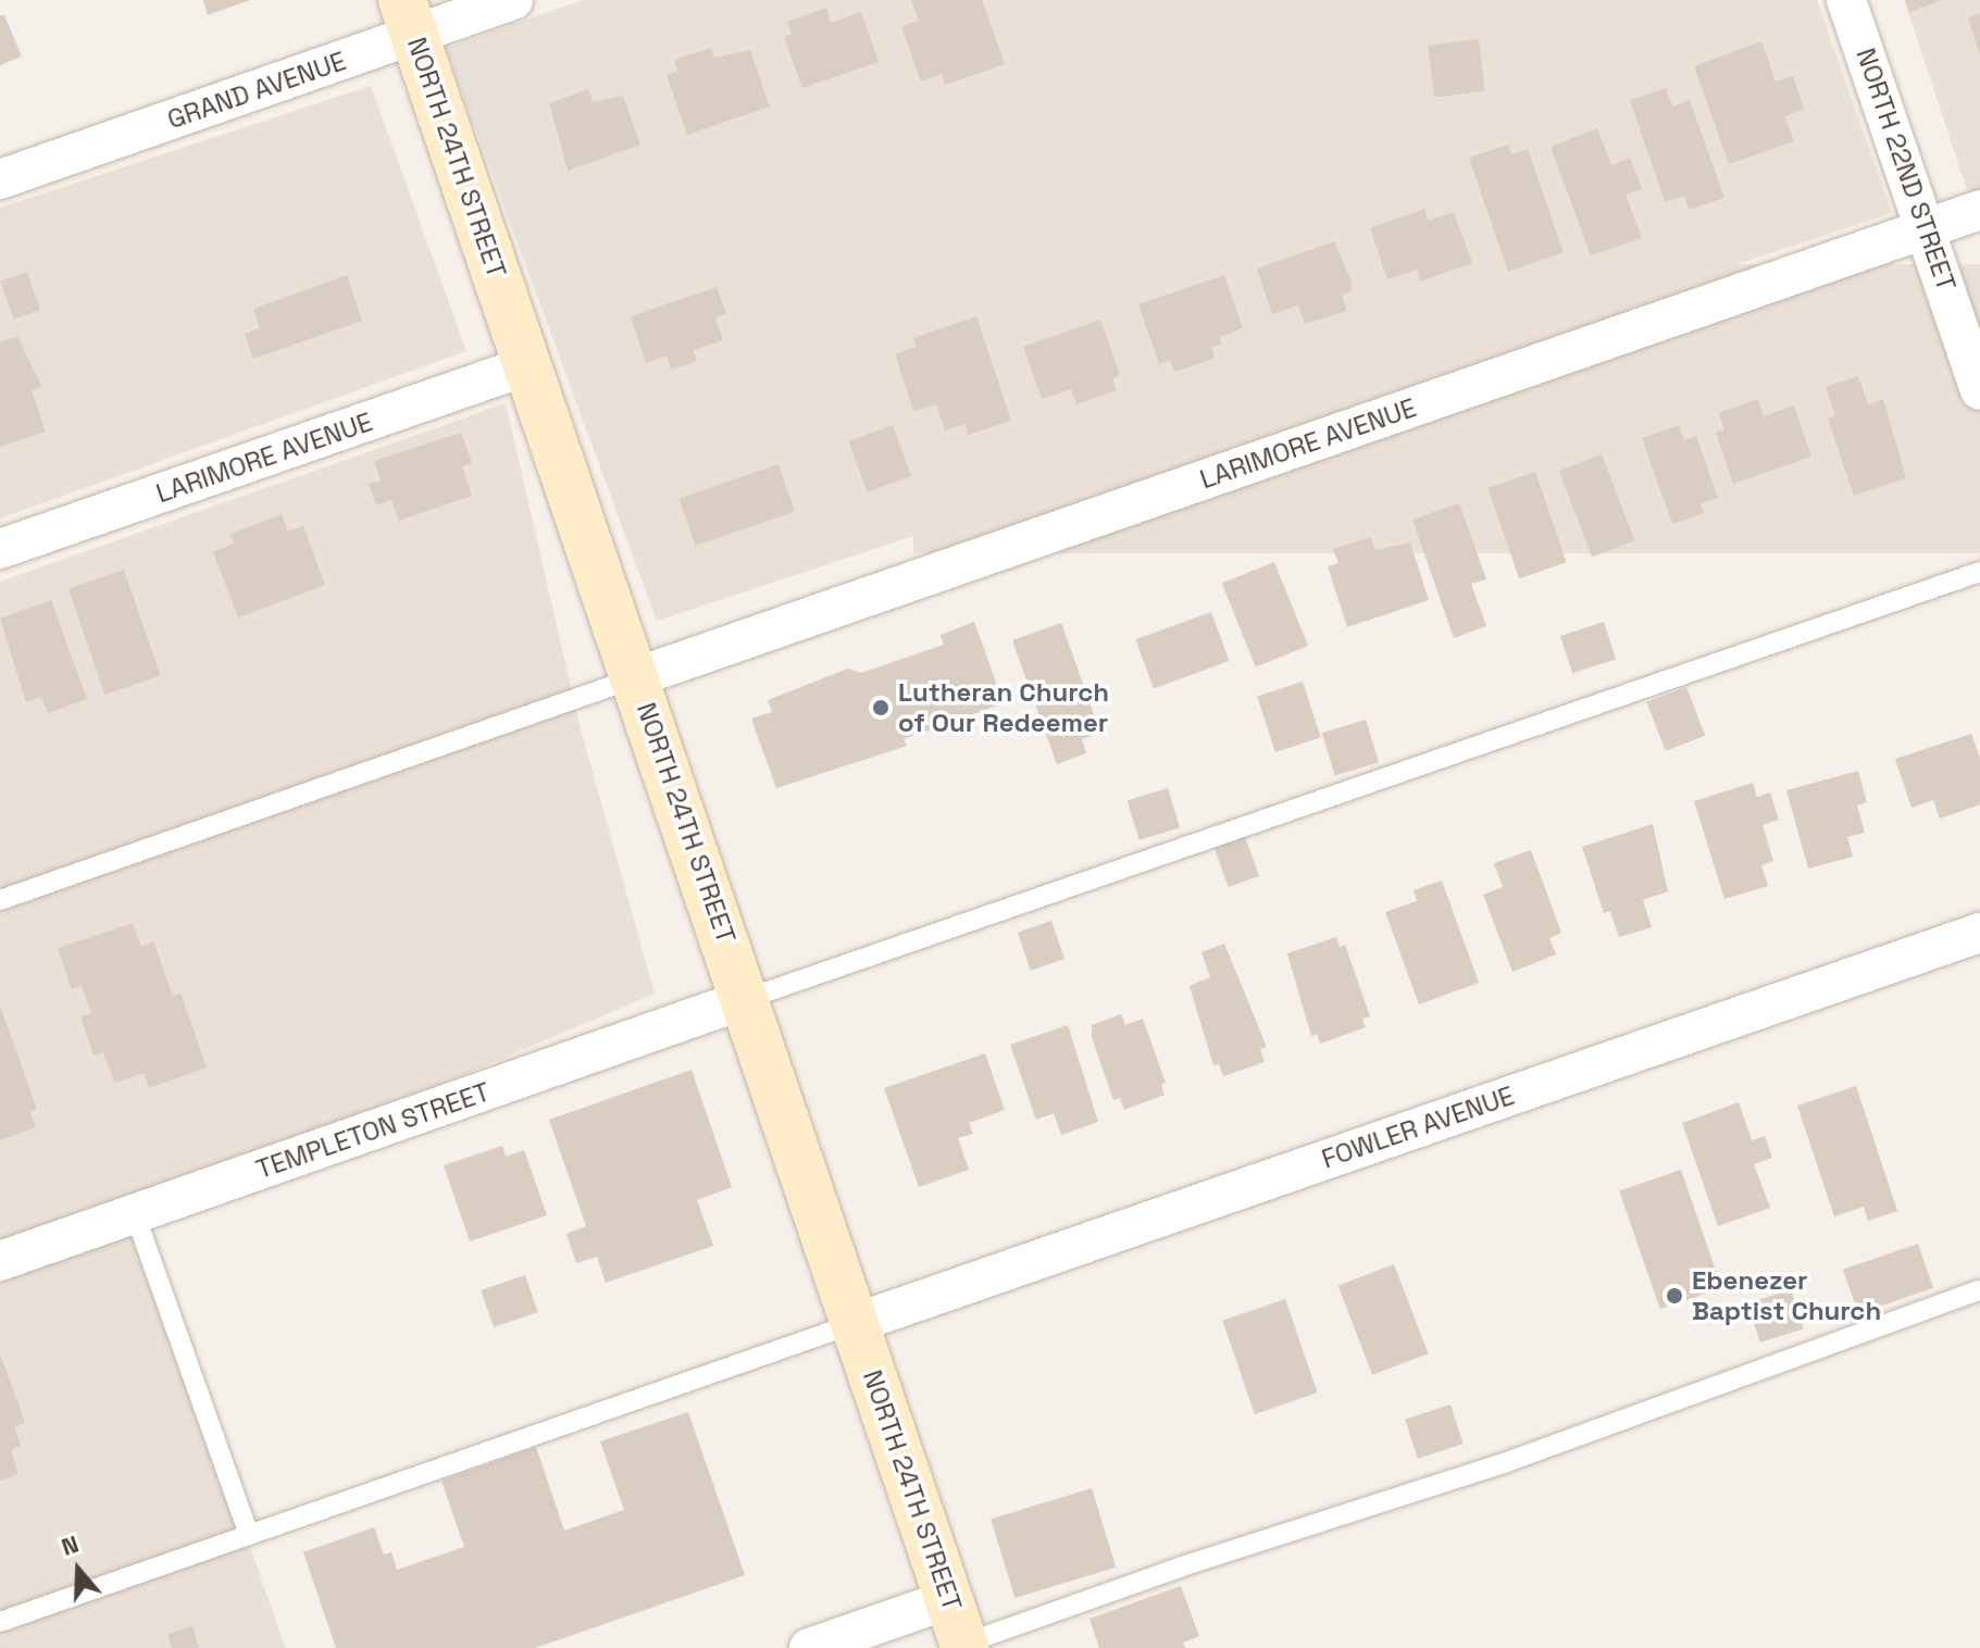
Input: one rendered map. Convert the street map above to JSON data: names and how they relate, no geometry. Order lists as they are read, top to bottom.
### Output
{
  "streets": {
    "street": [
      "GRAND AVENUE",
      "NORTH 24TH STREET",
      "NORTH 22ND STREET",
      "LARIMORE AVENUE",
      "FOWLER AVENUE",
      "TEMPLETON STREET"
    ]
  },
  "crossings": [
    ["GRAND AVENUE", "NORTH 24TH STREET"],
    ["NORTH 24TH STREET", "LARIMORE AVENUE"],
    ["NORTH 24TH STREET", "FOWLER AVENUE"],
    ["NORTH 24TH STREET", "TEMPLETON STREET"],
    ["NORTH 22ND STREET", "LARIMORE AVENUE"]
  ],
  "places": ["Lutheran Church of Our Redeemer", "Ebenezer Baptist Church"],
  "north": "top"
}
